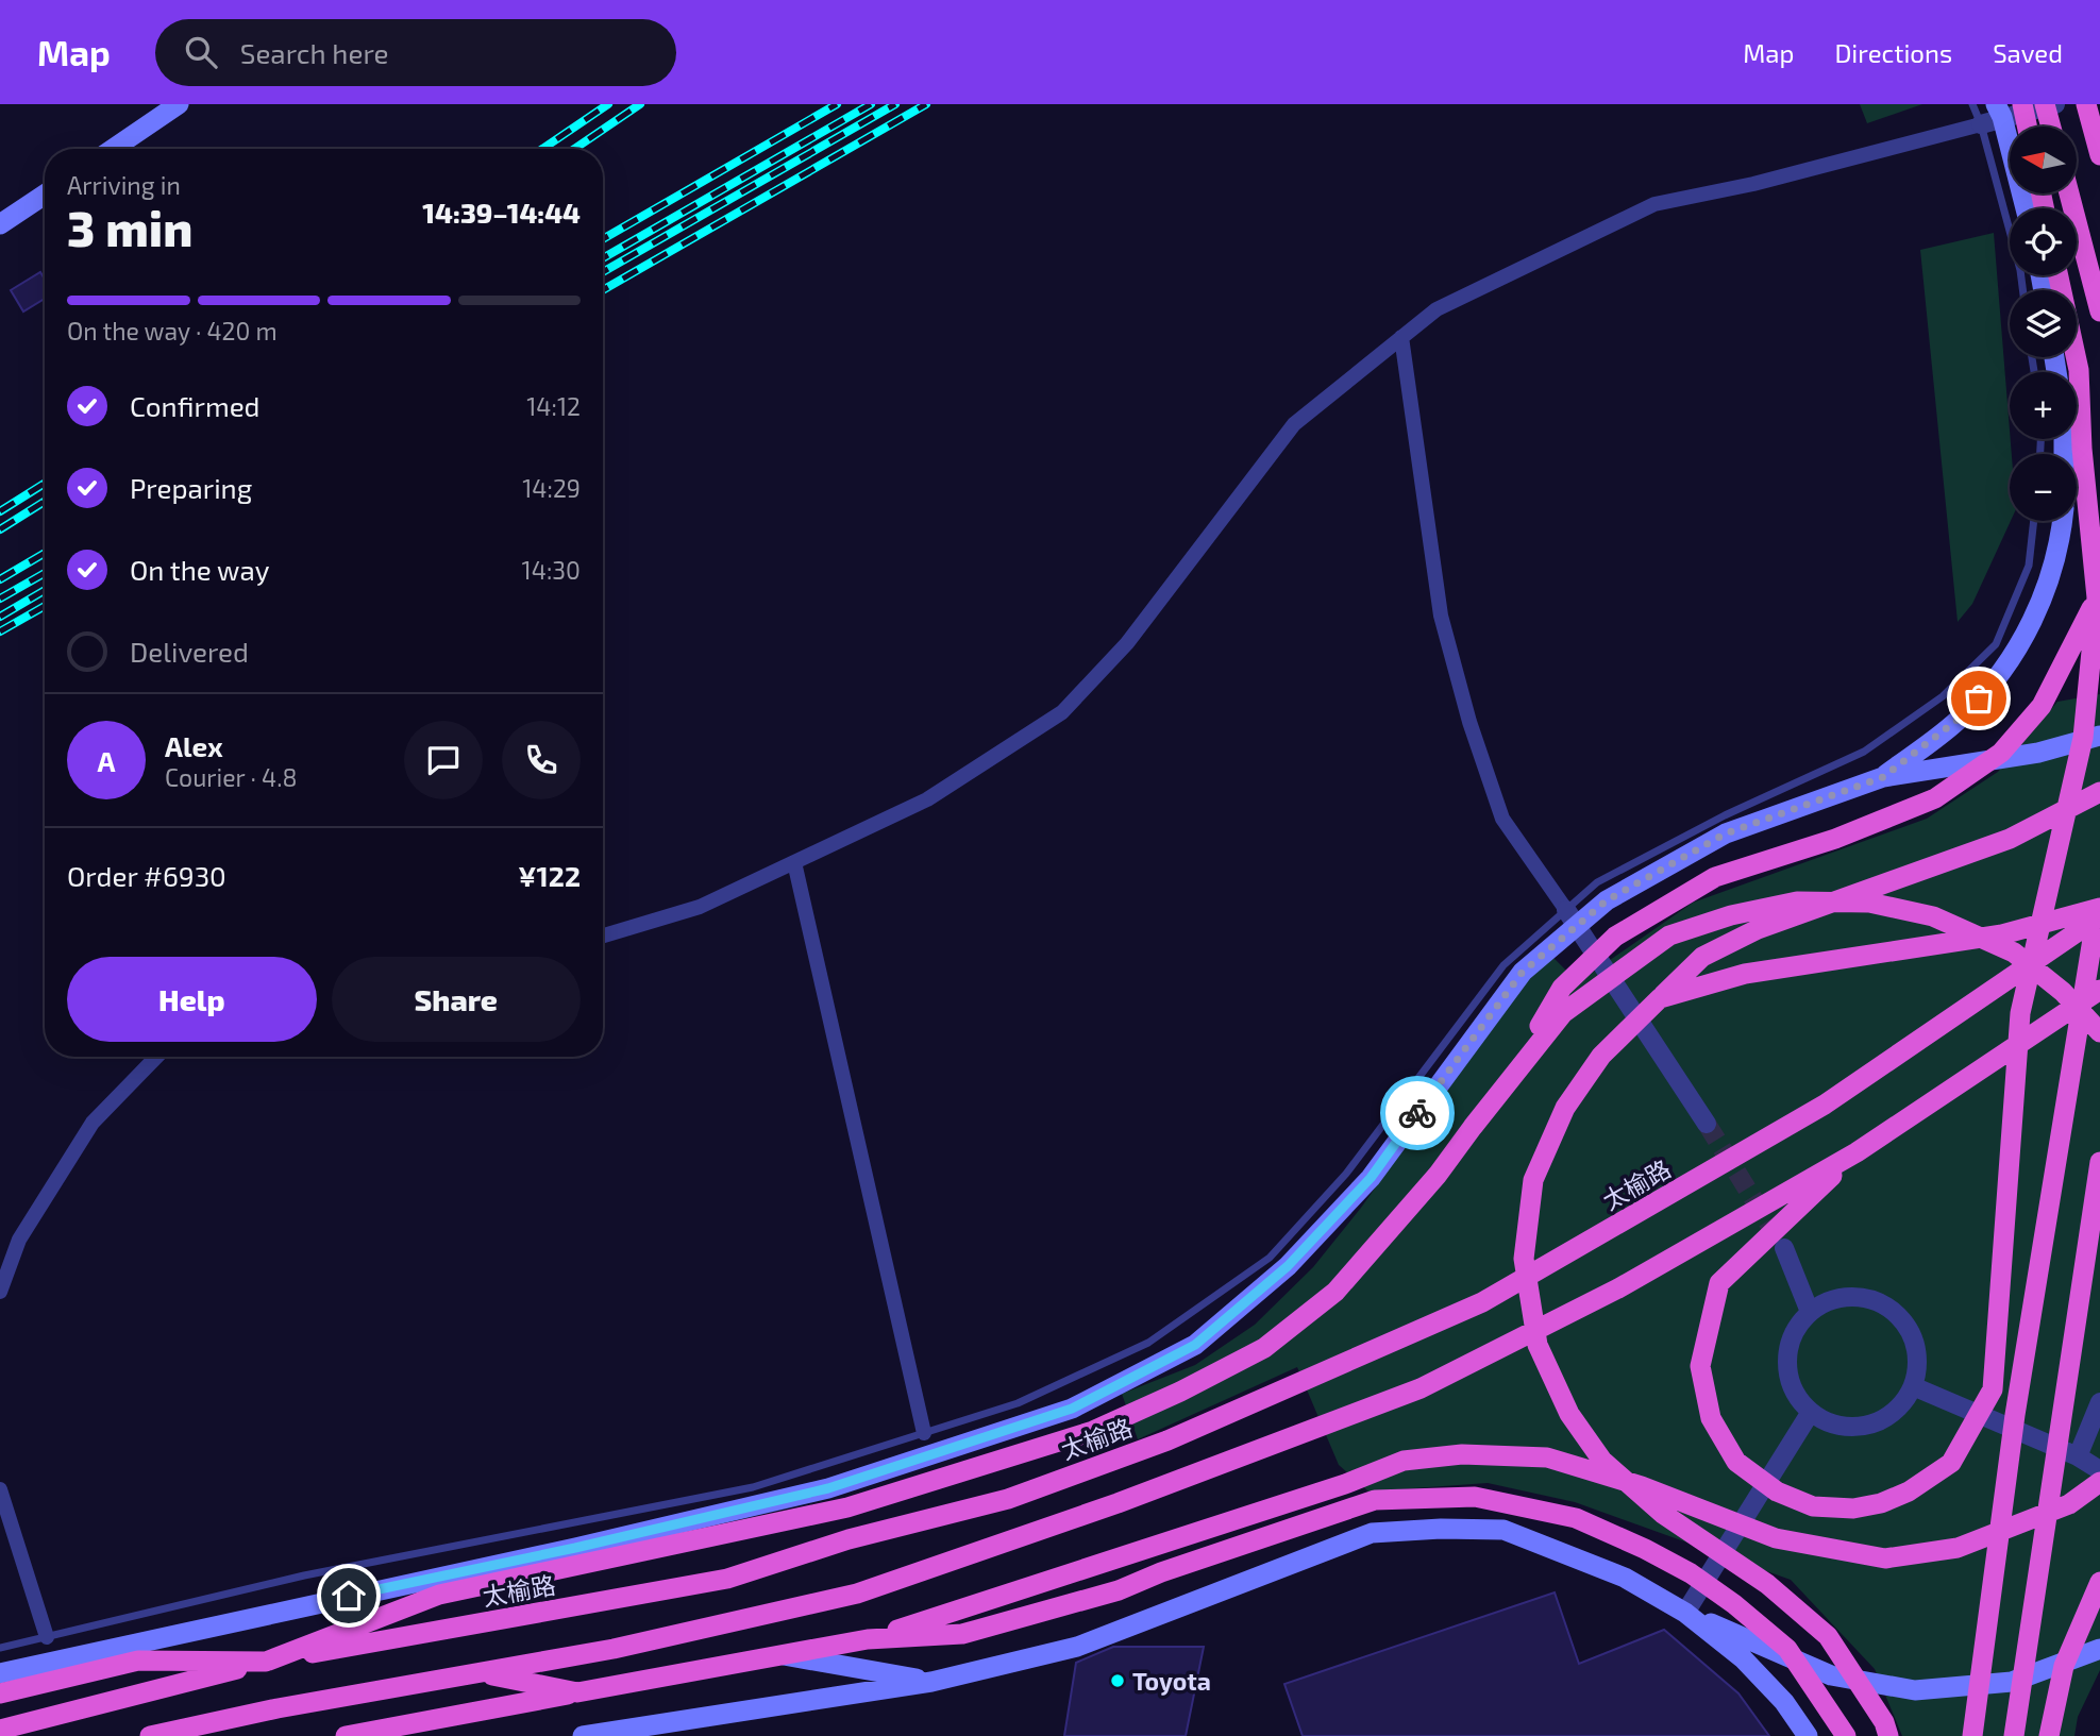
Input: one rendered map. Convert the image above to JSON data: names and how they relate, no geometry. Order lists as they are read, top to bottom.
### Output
{
  "streets": {
    "highway": ["太榆路"]
  },
  "places": ["Toyota"],
  "north": "left",
  "page": {
    "header": "Map",
    "search": "Search here",
    "nav": ["Map", "Directions", "Saved"],
    "map_buttons": ["+", "−"],
    "heading": ["3 min", "Arriving in", "14:39–14:44"],
    "panel": [
      "Alex",
      "Courier · 4.8",
      "Order #6930",
      "¥122"
    ],
    "bar": "On the way · 420 m",
    "list": [
      ["Confirmed", "14:12"],
      ["Preparing", "14:29"],
      ["On the way", "14:30"],
      "Delivered"
    ],
    "round": "A",
    "buttons": ["Help", "Share"]
  }
}
